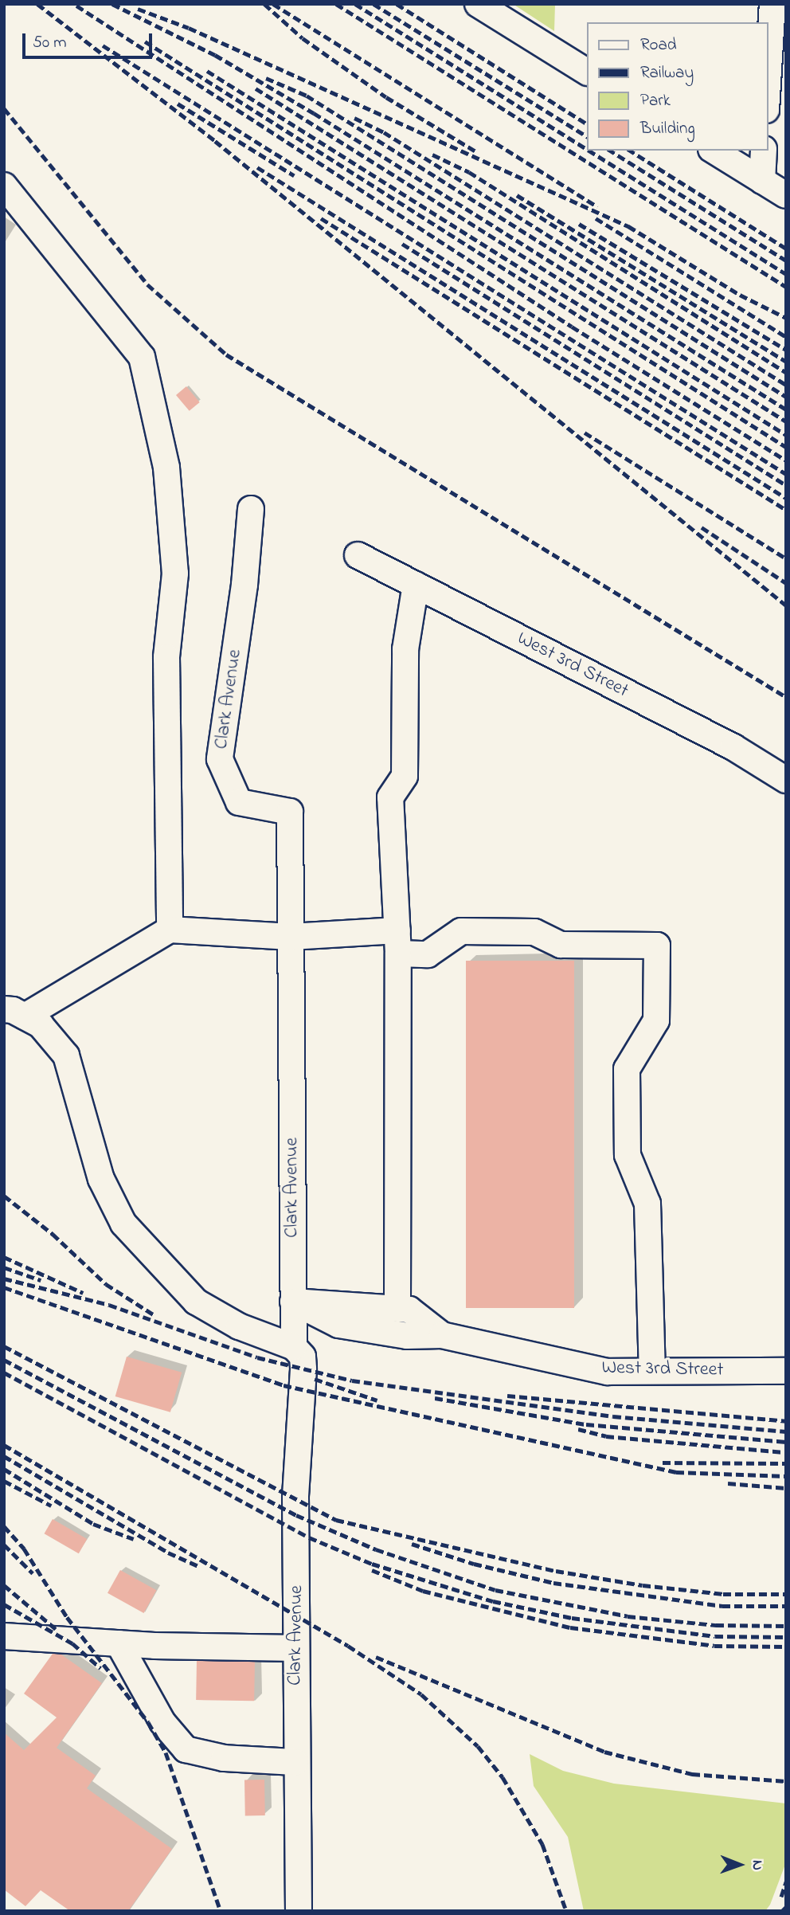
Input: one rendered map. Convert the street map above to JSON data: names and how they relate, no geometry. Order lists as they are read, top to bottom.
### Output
{
  "streets": {
    "street": ["West 3rd Street", "Clark Avenue"]
  },
  "crossings": [
    ["West 3rd Street", "Clark Avenue"]
  ],
  "legend": [
    "Road",
    "Railway",
    "Park",
    "Building"
  ],
  "scale_bar": "50 m",
  "north": "right"
}
